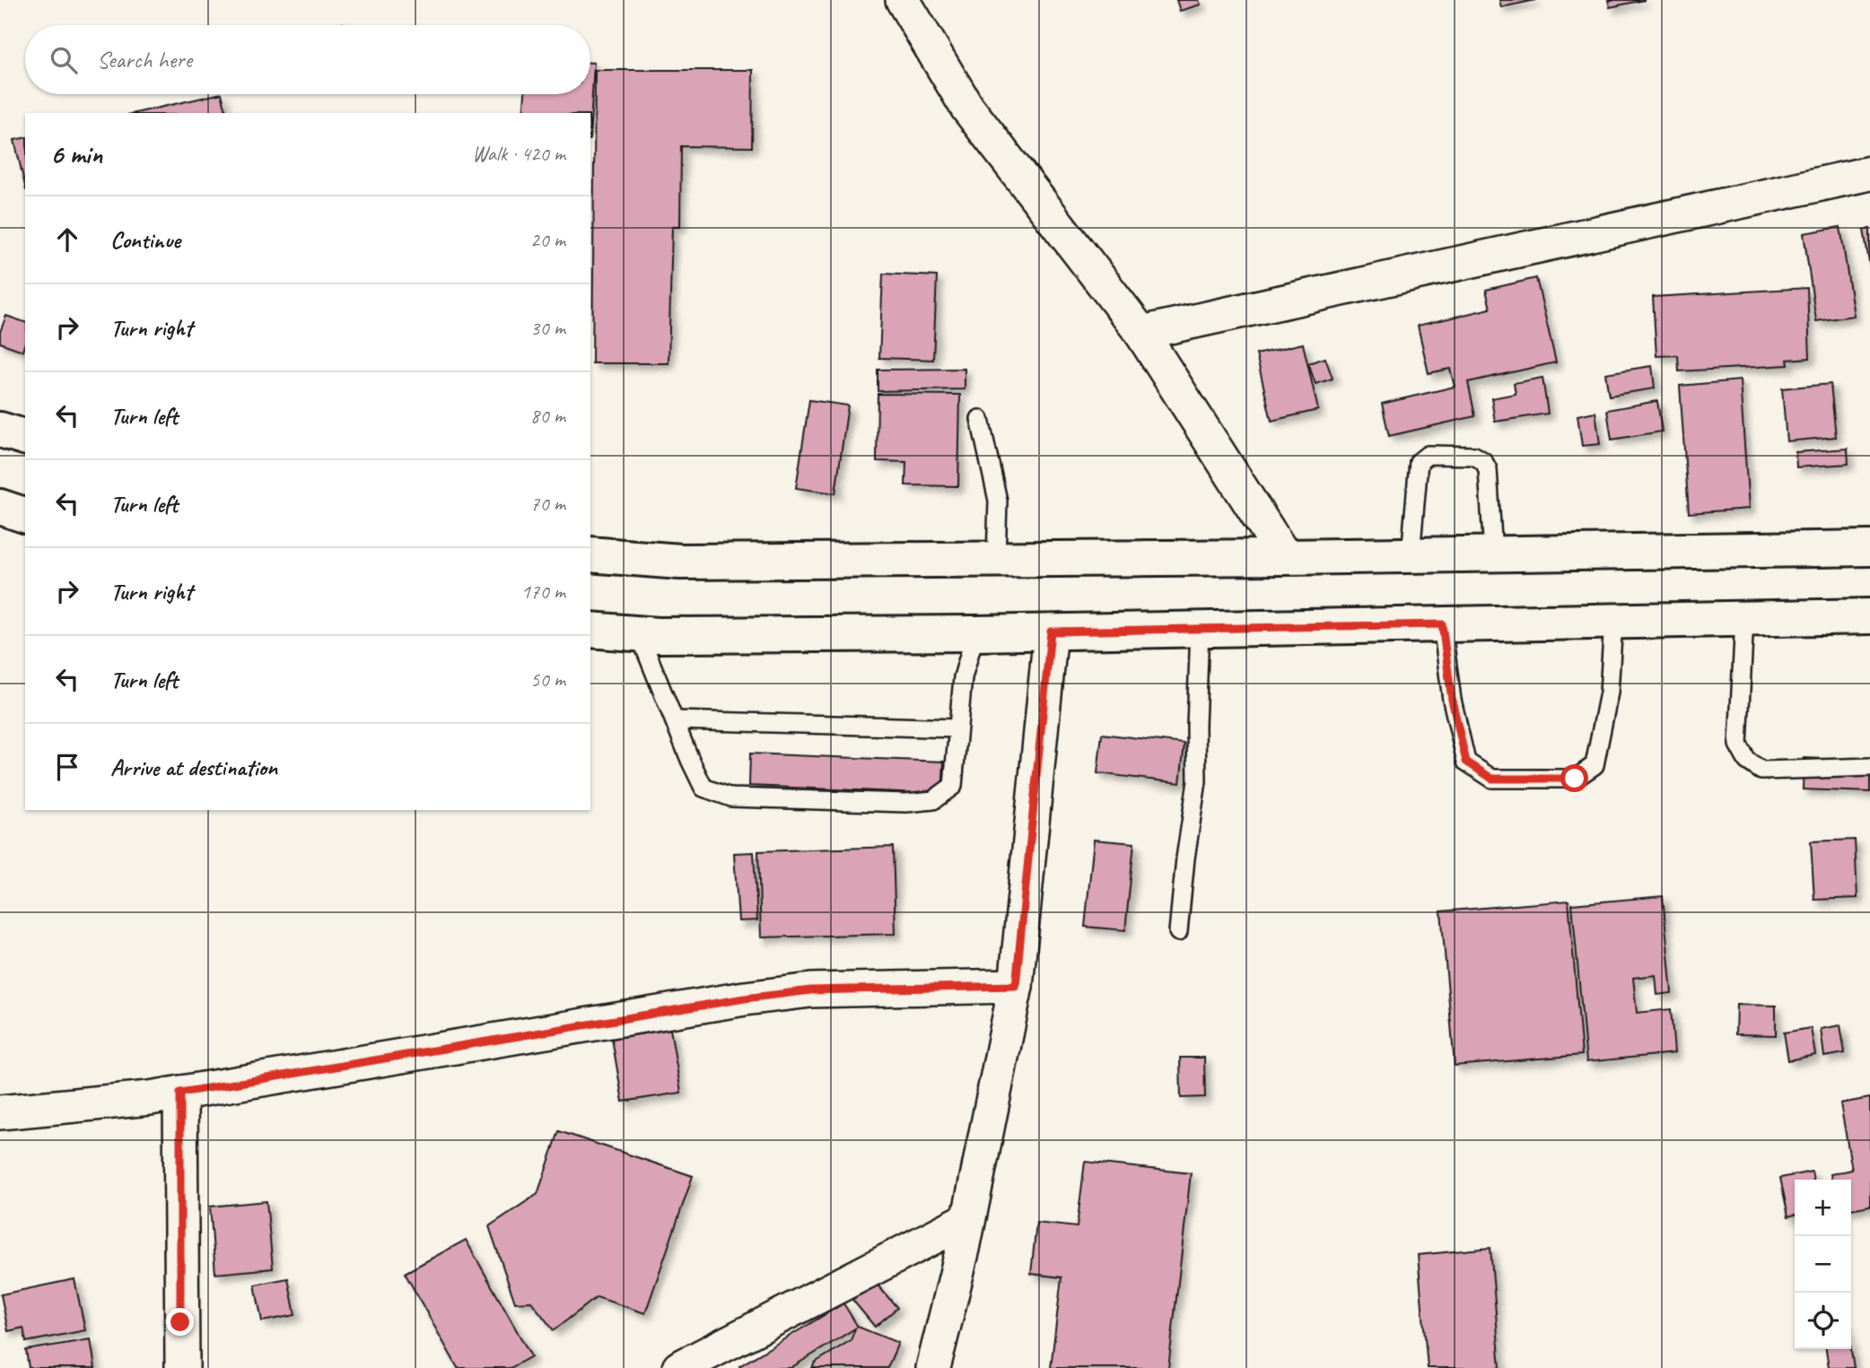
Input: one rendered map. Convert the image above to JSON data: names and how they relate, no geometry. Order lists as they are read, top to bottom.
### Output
{
  "page": {
    "search": "Search here",
    "heading": ["6 min", "Walk · 420 m"],
    "list": [
      ["Continue", "20 m"],
      ["Turn right", "30 m"],
      ["Turn left", "80 m"],
      ["Turn left", "70 m"],
      ["Turn right", "170 m"],
      ["Turn left", "50 m"],
      "Arrive at destination"
    ],
    "map_buttons": ["+", "−"]
  }
}
